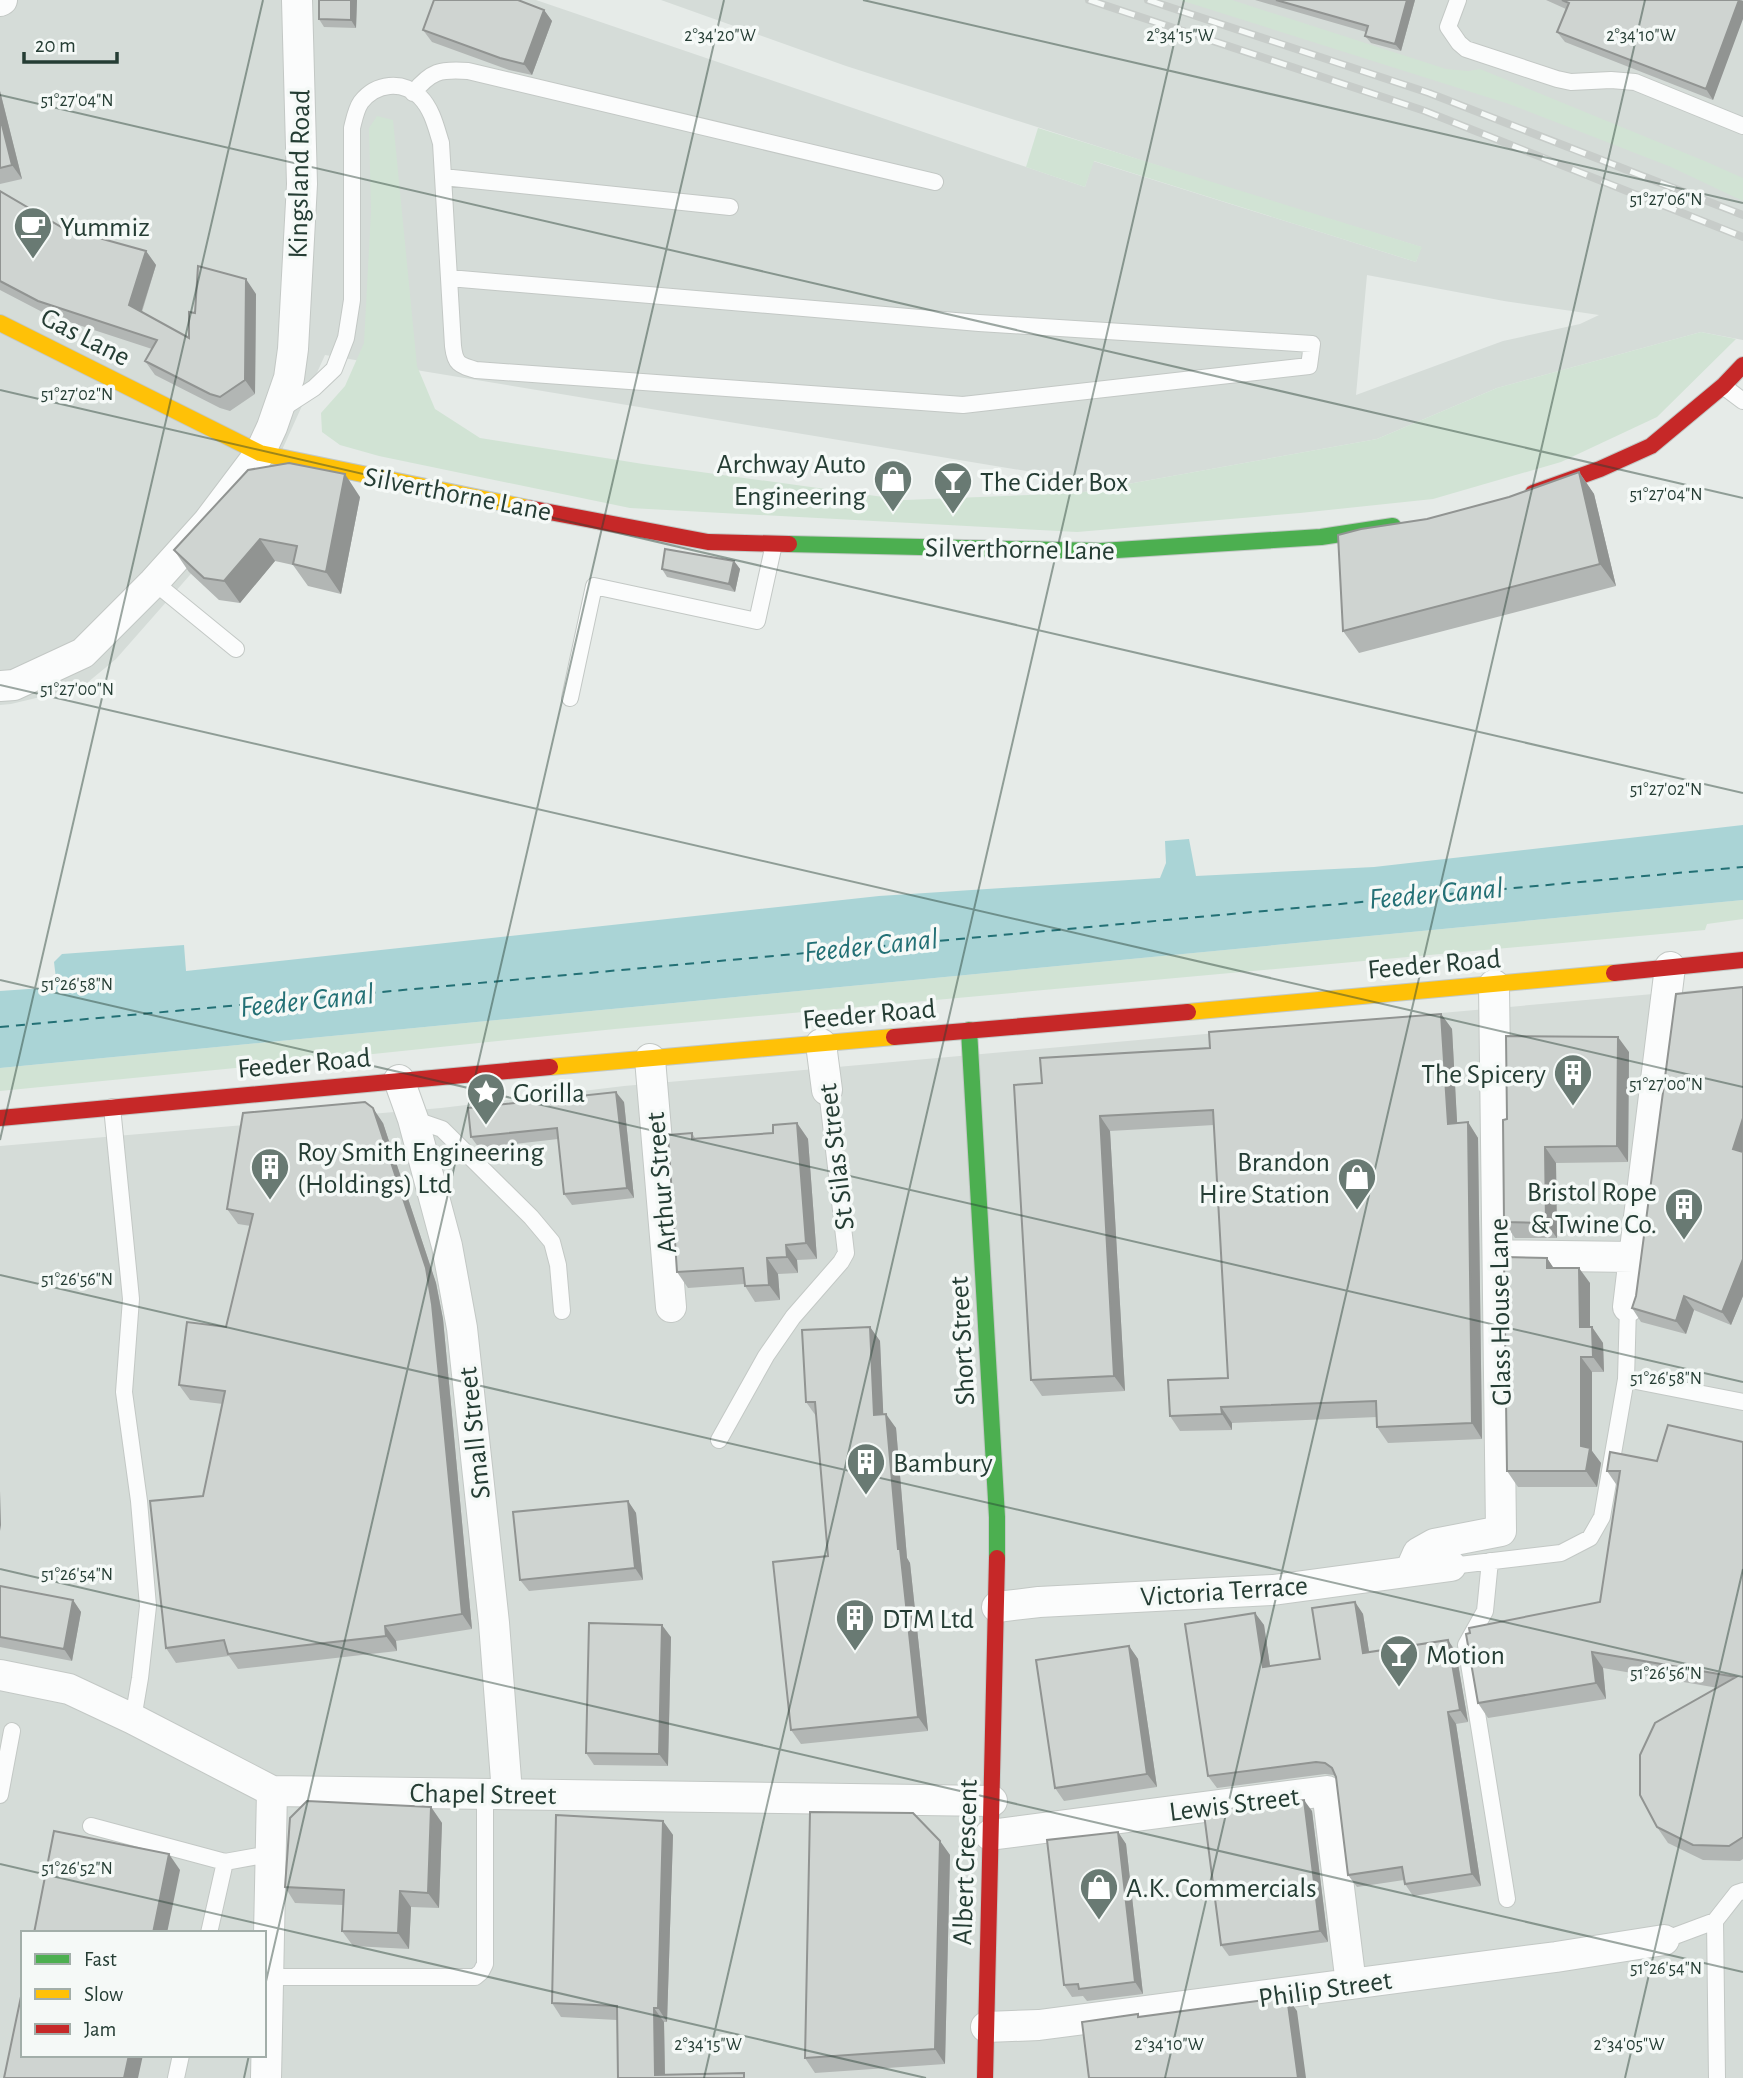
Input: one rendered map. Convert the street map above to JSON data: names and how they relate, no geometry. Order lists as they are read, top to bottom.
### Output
{
  "streets": {
    "street": [
      "Kingsland Road",
      "Gas Lane",
      "Silverthorne Lane",
      "Feeder Road",
      "St Silas Street",
      "Arthur Street",
      "Glass House Lane",
      "Short Street",
      "Small Street",
      "Victoria Terrace",
      "Chapel Street",
      "Lewis Street",
      "Albert Crescent",
      "Philip Street"
    ]
  },
  "crossings": [
    ["Gas Lane", "Silverthorne Lane"],
    ["Feeder Road", "St Silas Street"],
    ["Feeder Road", "Arthur Street"],
    ["Feeder Road", "Glass House Lane"],
    ["Feeder Road", "Short Street"],
    ["Feeder Road", "Small Street"],
    ["Glass House Lane", "Victoria Terrace"],
    ["Short Street", "Victoria Terrace"],
    ["Short Street", "Albert Crescent"],
    ["Small Street", "Chapel Street"],
    ["Chapel Street", "Albert Crescent"],
    ["Lewis Street", "Albert Crescent"],
    ["Lewis Street", "Philip Street"],
    ["Albert Crescent", "Philip Street"]
  ],
  "water": ["Feeder Canal"],
  "places": {
    "cafe": ["Yummiz"],
    "shop": ["Archway Auto Engineering", "Brandon Hire Station", "A.K. Commercials"],
    "bar": ["The Cider Box", "Motion"],
    "building": [
      "The Spicery",
      "Roy Smith Engineering (Holdings) Ltd",
      "Bristol Rope & Twine Co.",
      "Bambury",
      "DTM Ltd"
    ],
    "place": ["Gorilla"]
  },
  "legend": ["Fast", "Slow", "Jam"],
  "scale_bar": "20 m",
  "coordinates": [
    "2°34'20\"W",
    "2°34'15\"W",
    "2°34'10\"W",
    "51°27'04\"N",
    "51°27'06\"N",
    "51°27'02\"N",
    "51°27'00\"N",
    "51°26'58\"N",
    "51°26'56\"N",
    "51°26'54\"N",
    "51°26'52\"N",
    "2°34'05\"W"
  ]
}
